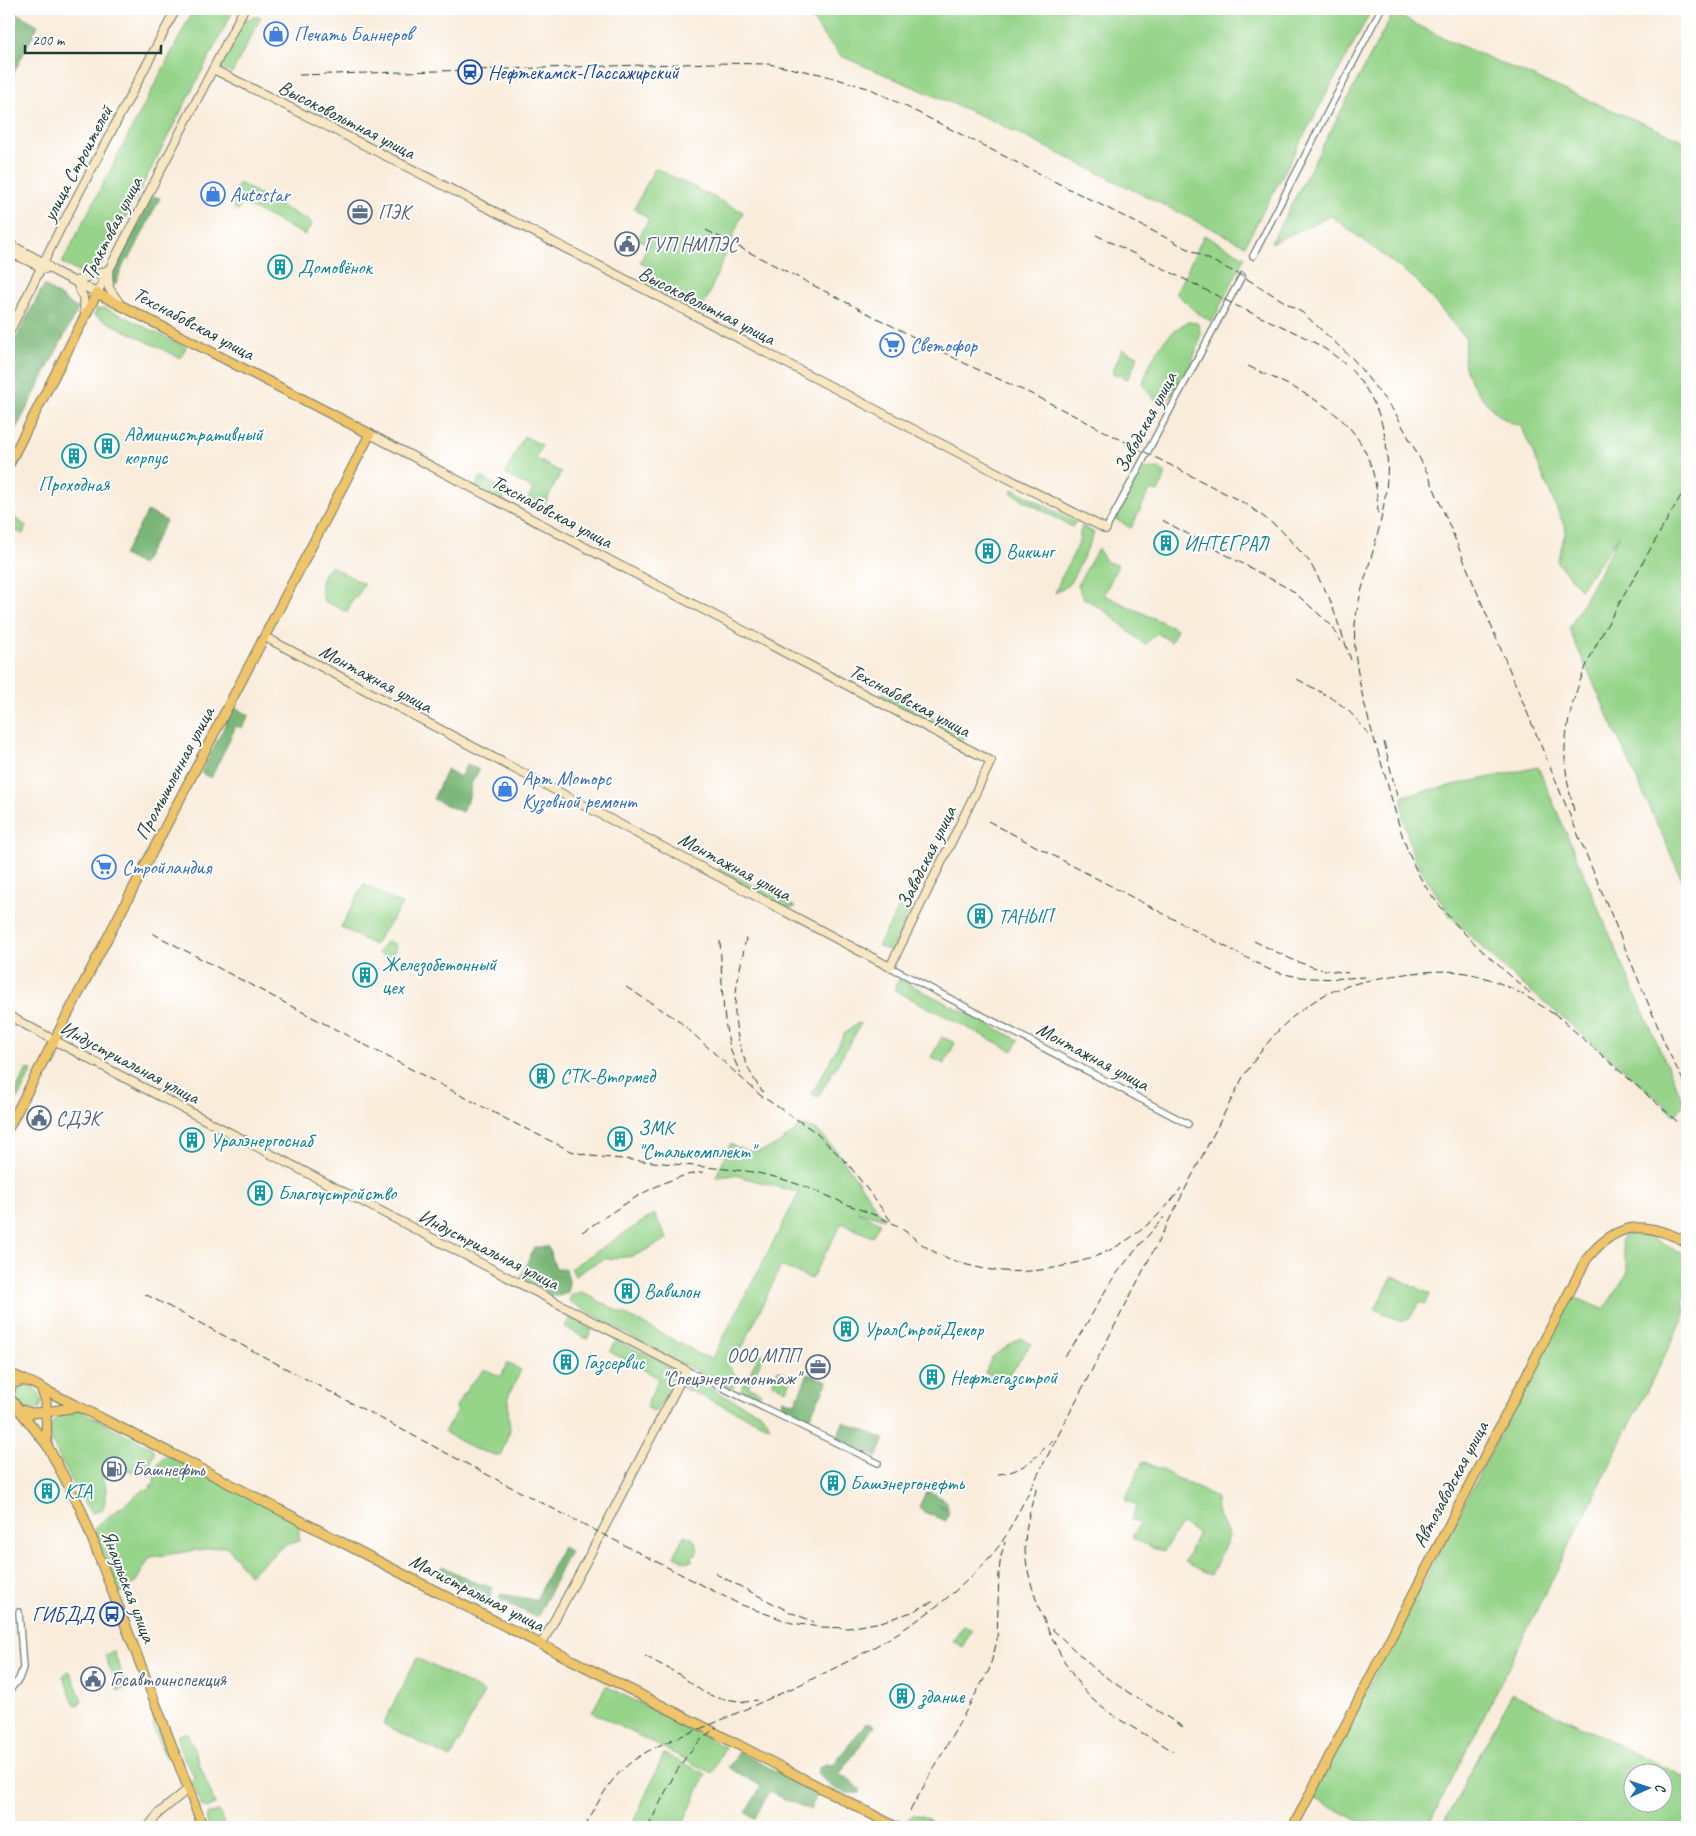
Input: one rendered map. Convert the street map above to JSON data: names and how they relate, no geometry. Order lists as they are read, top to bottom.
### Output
{
  "streets": {
    "main road": [
      "Трактовая улица",
      "Техснабовская улица",
      "Промышленная улица",
      "Автозаводская улица",
      "Янаульская улица",
      "Магистральная улица"
    ],
    "street": [
      "Высоковольтная улица",
      "улица Строителей",
      "Заводская улица",
      "Монтажная улица",
      "Индустриальная улица"
    ]
  },
  "crossings": [
    ["Высоковольтная улица", "Трактовая улица"],
    ["Высоковольтная улица", "Заводская улица"],
    ["Трактовая улица", "Техснабовская улица"],
    ["Техснабовская улица", "Заводская улица"],
    ["Техснабовская улица", "Промышленная улица"],
    ["Заводская улица", "Монтажная улица"],
    ["Монтажная улица", "Промышленная улица"],
    ["Промышленная улица", "Индустриальная улица"]
  ],
  "places": {
    "shop": ["Печать Баннеров", "Autostar", "Арт Моторс Кузовной ремонт"],
    "station": ["Нефтекамск-Пассажирский"],
    "office": ["ПЭК", "ООО МПП \"Спецэнергомонтаж\""],
    "public building": ["ГУП НМПЭС", "СДЭК", "Госавтоинспекция"],
    "building": [
      "Домовёнок",
      "Административный корпус",
      "Проходная",
      "ИНТЕГРАЛ",
      "Викинг",
      "ТАНЫП",
      "Железобетонный цех",
      "СТК-Втормед",
      "ЗМК \"Сталькомплект\"",
      "Уралэнергоснаб",
      "Благоустройство",
      "Вавилон",
      "УралСтройДекор",
      "Газсервис",
      "Нефтегазстрой",
      "Башэнергонефть",
      "KIA",
      "здание"
    ],
    "supermarket": ["Светофор", "Стройландия"],
    "fuel station": ["Башнефть"],
    "bus stop": ["ГИБДД"]
  },
  "scale_bar": "200 m",
  "north": "right"
}
